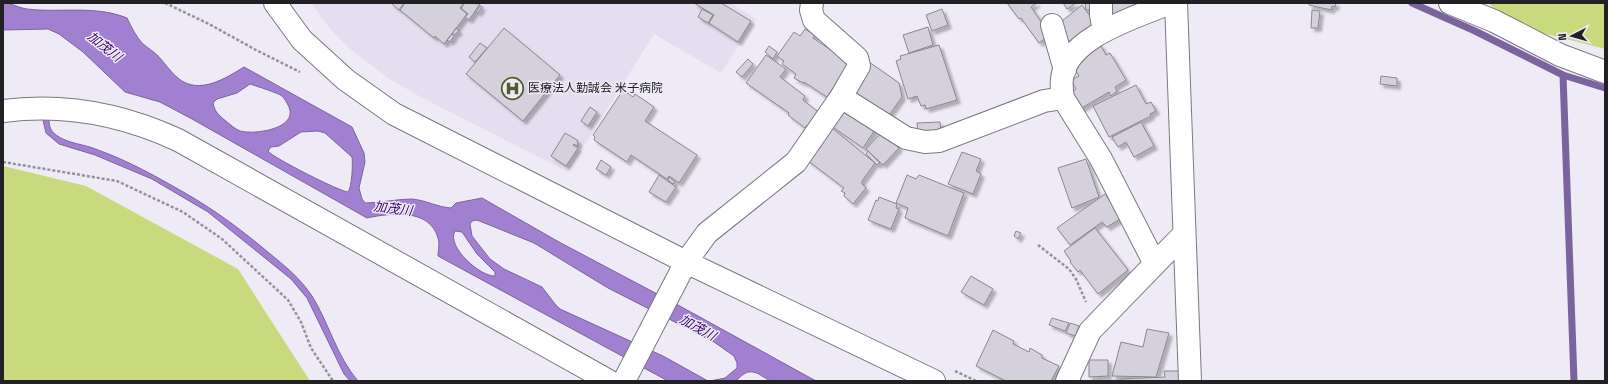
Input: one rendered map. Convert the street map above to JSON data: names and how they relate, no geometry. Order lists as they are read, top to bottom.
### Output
{
  "water": ["加茂川"],
  "places": {
    "hospital": ["医療法人勤誠会 米子病院"]
  },
  "north": "left"
}
